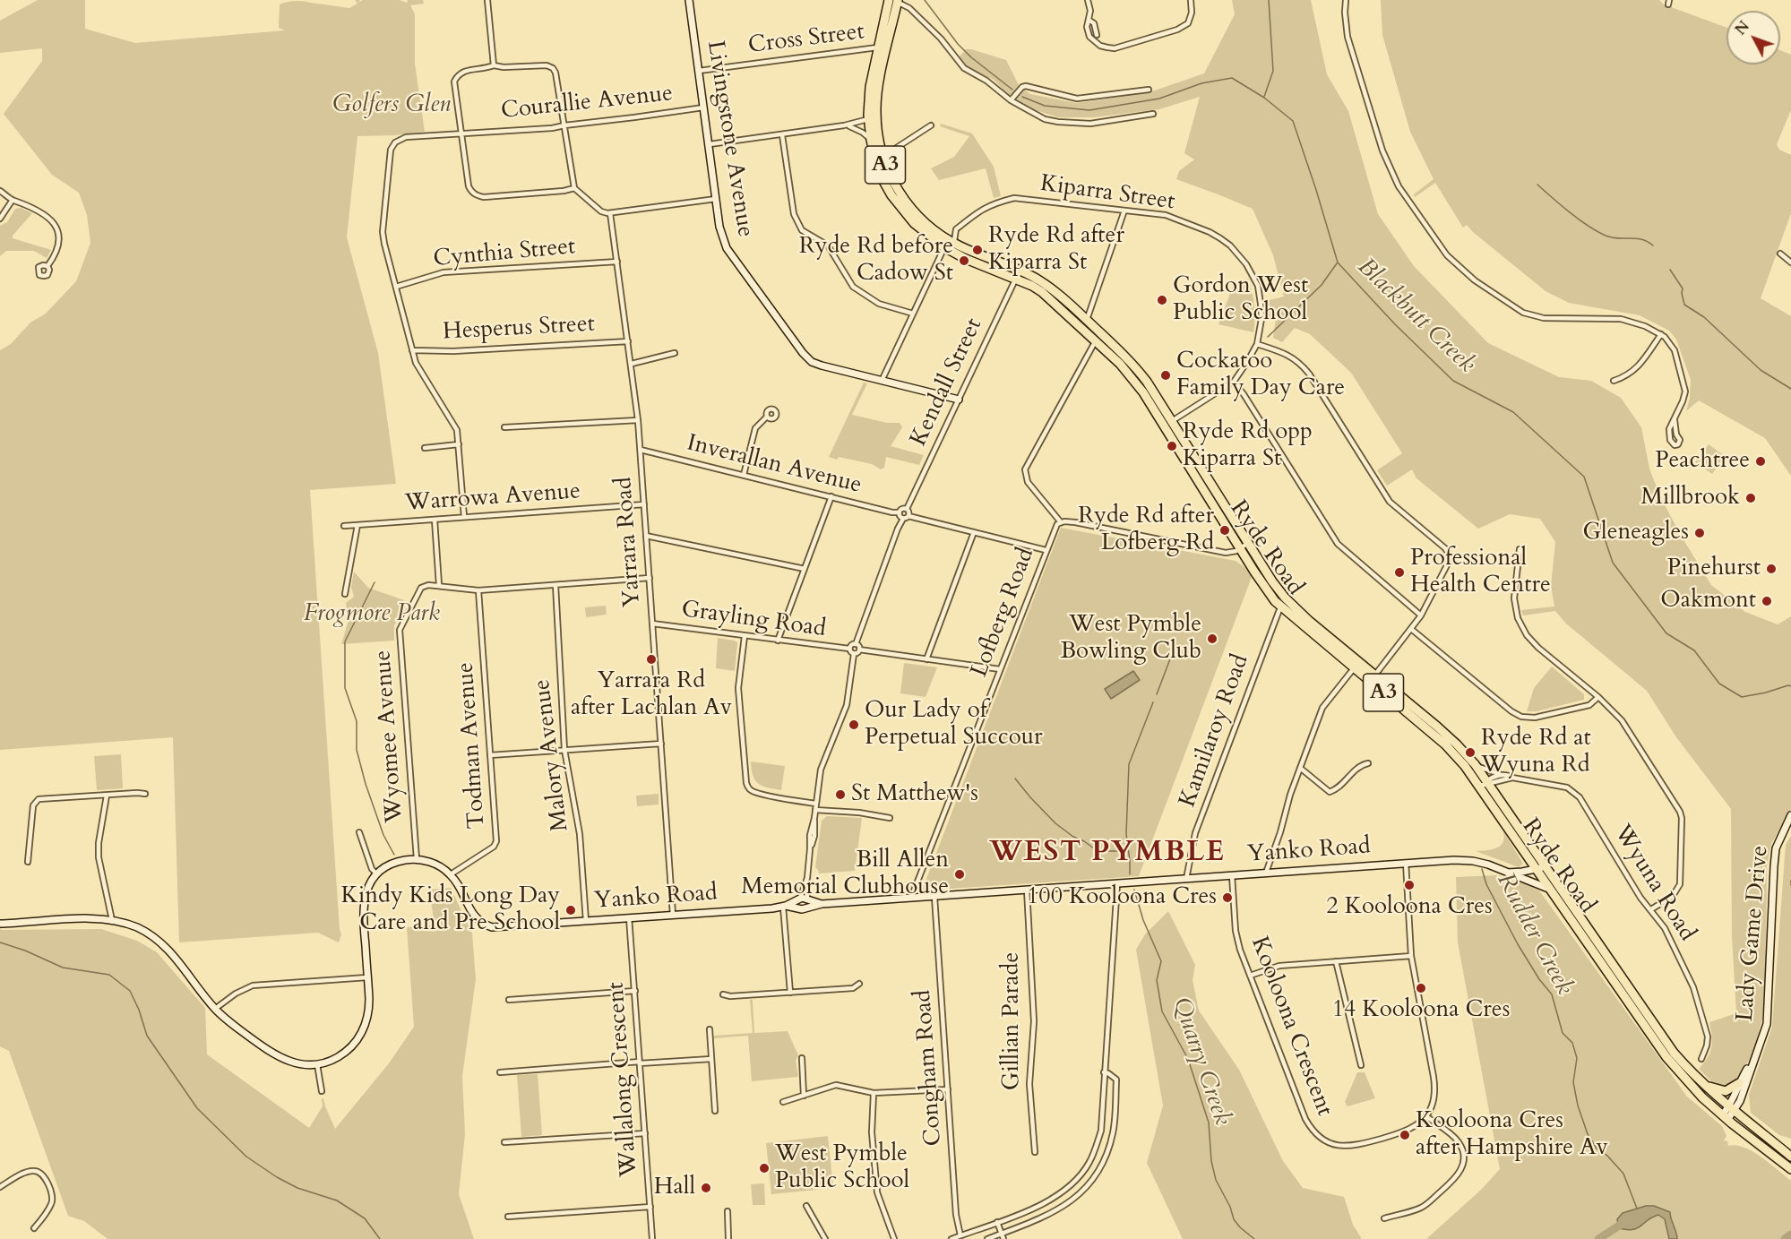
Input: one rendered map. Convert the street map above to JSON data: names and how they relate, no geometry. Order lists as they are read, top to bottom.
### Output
{
  "streets": {
    "highway": ["A3", "Ryde Road"],
    "main road": ["Livingstone Avenue", "Yanko Road", "Lady Game Drive"],
    "street": [
      "Cross Street",
      "Courallie Avenue",
      "Kiparra Street",
      "Cynthia Street",
      "Hesperus Street",
      "Kendall Street",
      "Inverallan Avenue",
      "Warrowa Avenue",
      "Yarrara Road",
      "Lofberg Road",
      "Grayling Road",
      "Kamilaroy Road",
      "Wyomee Avenue",
      "Todman Avenue",
      "Malory Avenue",
      "Wyuna Road",
      "Gillian Parade",
      "Kooloona Crescent",
      "Congham Road",
      "Wallalong Crescent"
    ]
  },
  "crossings": [
    ["Cross Street", "Livingstone Avenue"],
    ["Cross Street", "Ryde Road"],
    ["Courallie Avenue", "Livingstone Avenue"],
    ["Courallie Avenue", "Cynthia Street"],
    ["Courallie Avenue", "Hesperus Street"],
    ["Courallie Avenue", "Warrowa Avenue"],
    ["Livingstone Avenue", "Kendall Street"],
    ["Kiparra Street", "Ryde Road"],
    ["Cynthia Street", "Yarrara Road"],
    ["Hesperus Street", "Yarrara Road"],
    ["Kendall Street", "Inverallan Avenue"],
    ["Kendall Street", "Ryde Road"],
    ["Inverallan Avenue", "Yarrara Road"],
    ["Warrowa Avenue", "Yarrara Road"],
    ["Yarrara Road", "Grayling Road"],
    ["Yarrara Road", "Yanko Road"],
    ["Ryde Road", "Kamilaroy Road"],
    ["Ryde Road", "Yanko Road"],
    ["Ryde Road", "Wyuna Road"],
    ["Ryde Road", "Lady Game Drive"],
    ["Lofberg Road", "Yanko Road"],
    ["Kamilaroy Road", "Yanko Road"],
    ["Todman Avenue", "Yanko Road"],
    ["Malory Avenue", "Yanko Road"],
    ["Yanko Road", "Gillian Parade"],
    ["Yanko Road", "Kooloona Crescent"],
    ["Yanko Road", "Congham Road"],
    ["Yanko Road", "Wallalong Crescent"]
  ],
  "districts": ["WEST PYMBLE"],
  "water": ["Blackbutt Creek", "Rudder Creek", "Quarry Creek"],
  "parks": ["Golfers Glen", "Frogmore Park"],
  "places": [
    "Ryde Rd after Kiparra St",
    "Ryde Rd before Cadow St",
    "Gordon West Public School",
    "Cockatoo Family Day Care",
    "Ryde Rd opp Kiparra St",
    "Peachtree",
    "Millbrook",
    "Ryde Rd after Lofberg Rd",
    "Gleneagles",
    "Pinehurst",
    "Professional Health Centre",
    "Oakmont",
    "West Pymble Bowling Club",
    "Yarrara Rd after Lachlan Av",
    "Our Lady of Perpetual Succour",
    "Ryde Rd at Wyuna Rd",
    "St Matthew's",
    "Bill Allen Memorial Clubhouse",
    "2 Kooloona Cres",
    "100 Kooloona Cres",
    "Kindy Kids Long Day Care and Pre School",
    "14 Kooloona Cres",
    "Kooloona Cres after Hampshire Av",
    "West Pymble Public School",
    "Hall"
  ],
  "north": "top left"
}
